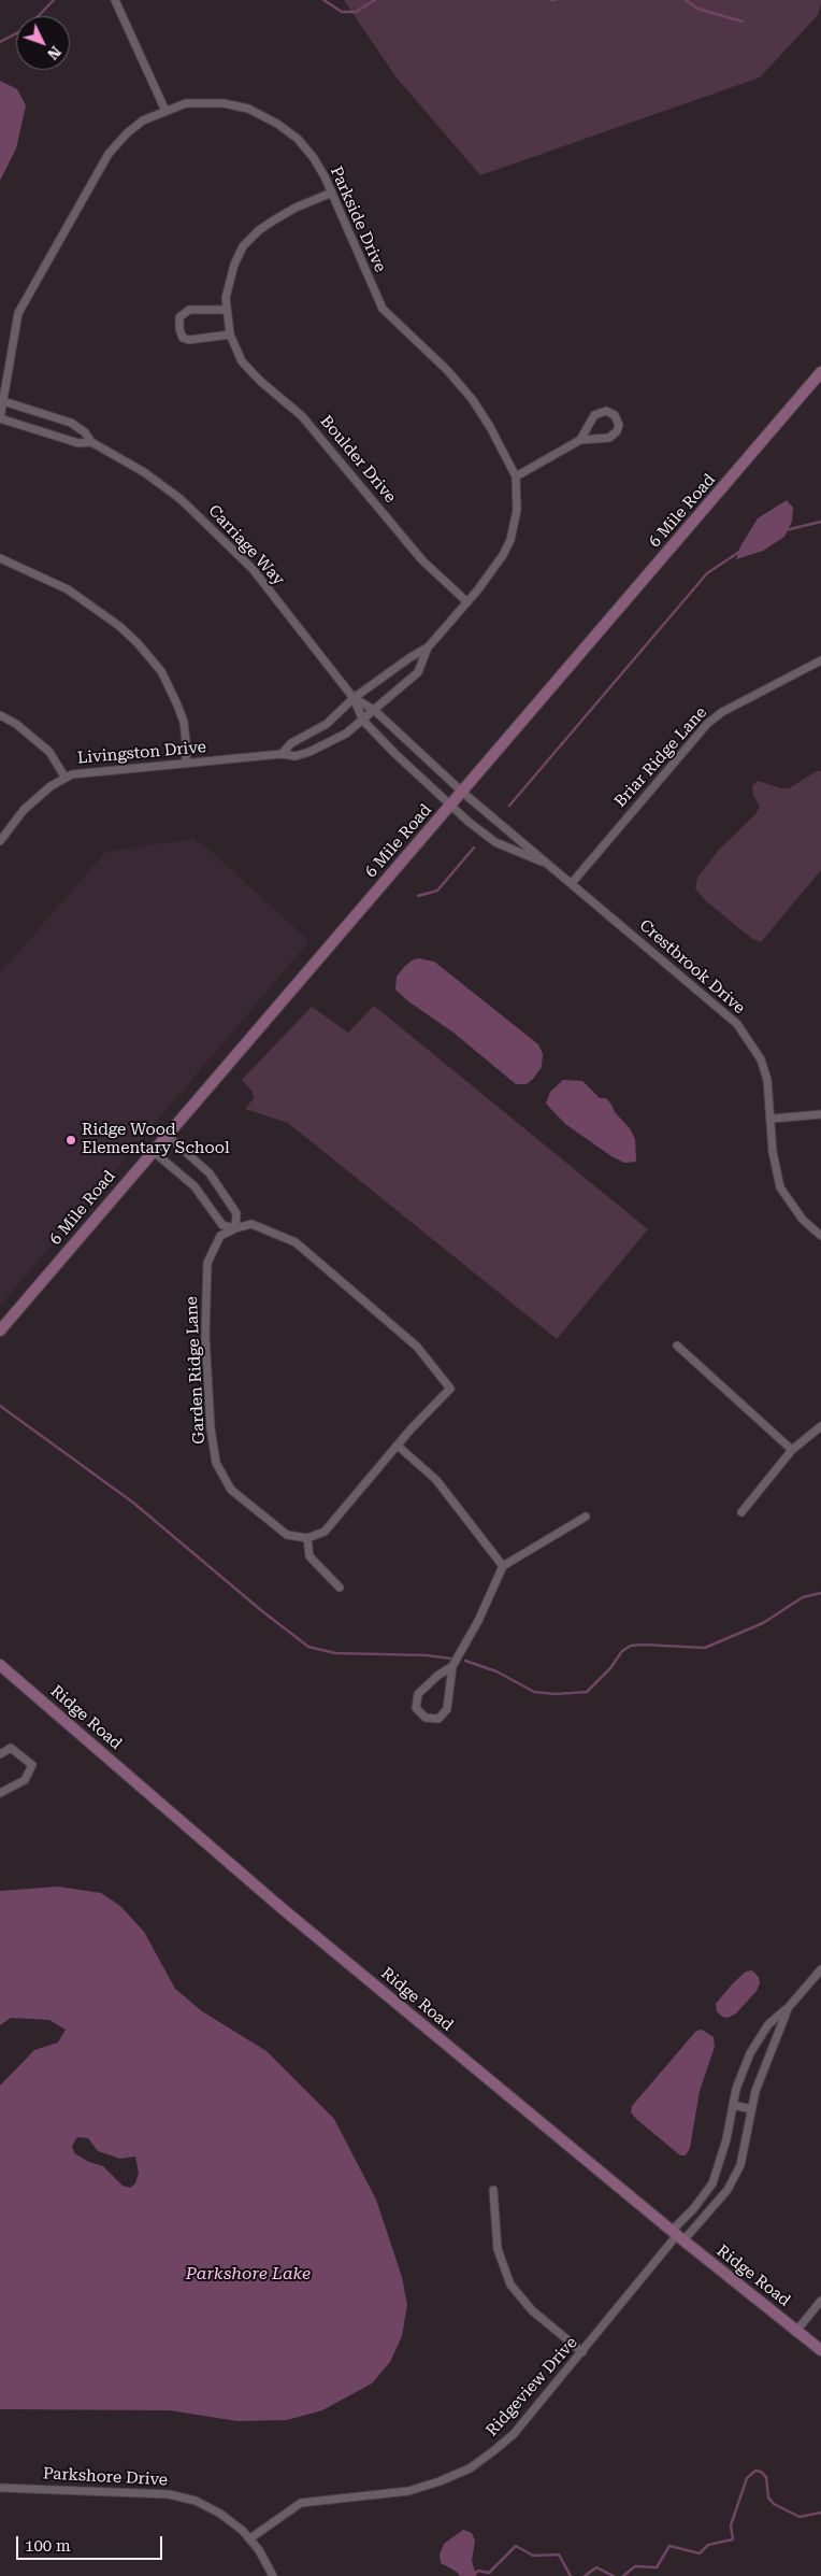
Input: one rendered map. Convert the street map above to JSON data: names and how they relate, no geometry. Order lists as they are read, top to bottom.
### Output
{
  "streets": {
    "street": [
      "Parkside Drive",
      "Boulder Drive",
      "6 Mile Road",
      "Carriage Way",
      "Livingston Drive",
      "Briar Ridge Lane",
      "Crestbrook Drive",
      "Garden Ridge Lane",
      "Ridge Road",
      "Ridgeview Drive",
      "Parkshore Drive"
    ]
  },
  "crossings": [
    ["Parkside Drive", "Boulder Drive"],
    ["Parkside Drive", "Carriage Way"],
    ["Parkside Drive", "Livingston Drive"],
    ["6 Mile Road", "Carriage Way"],
    ["6 Mile Road", "Crestbrook Drive"],
    ["Carriage Way", "Livingston Drive"],
    ["Carriage Way", "Crestbrook Drive"],
    ["Briar Ridge Lane", "Crestbrook Drive"],
    ["Ridge Road", "Ridgeview Drive"],
    ["Ridgeview Drive", "Parkshore Drive"]
  ],
  "water": ["Parkshore Lake"],
  "places": ["Ridge Wood Elementary School"],
  "scale_bar": "100 m",
  "north": "bottom right"
}
